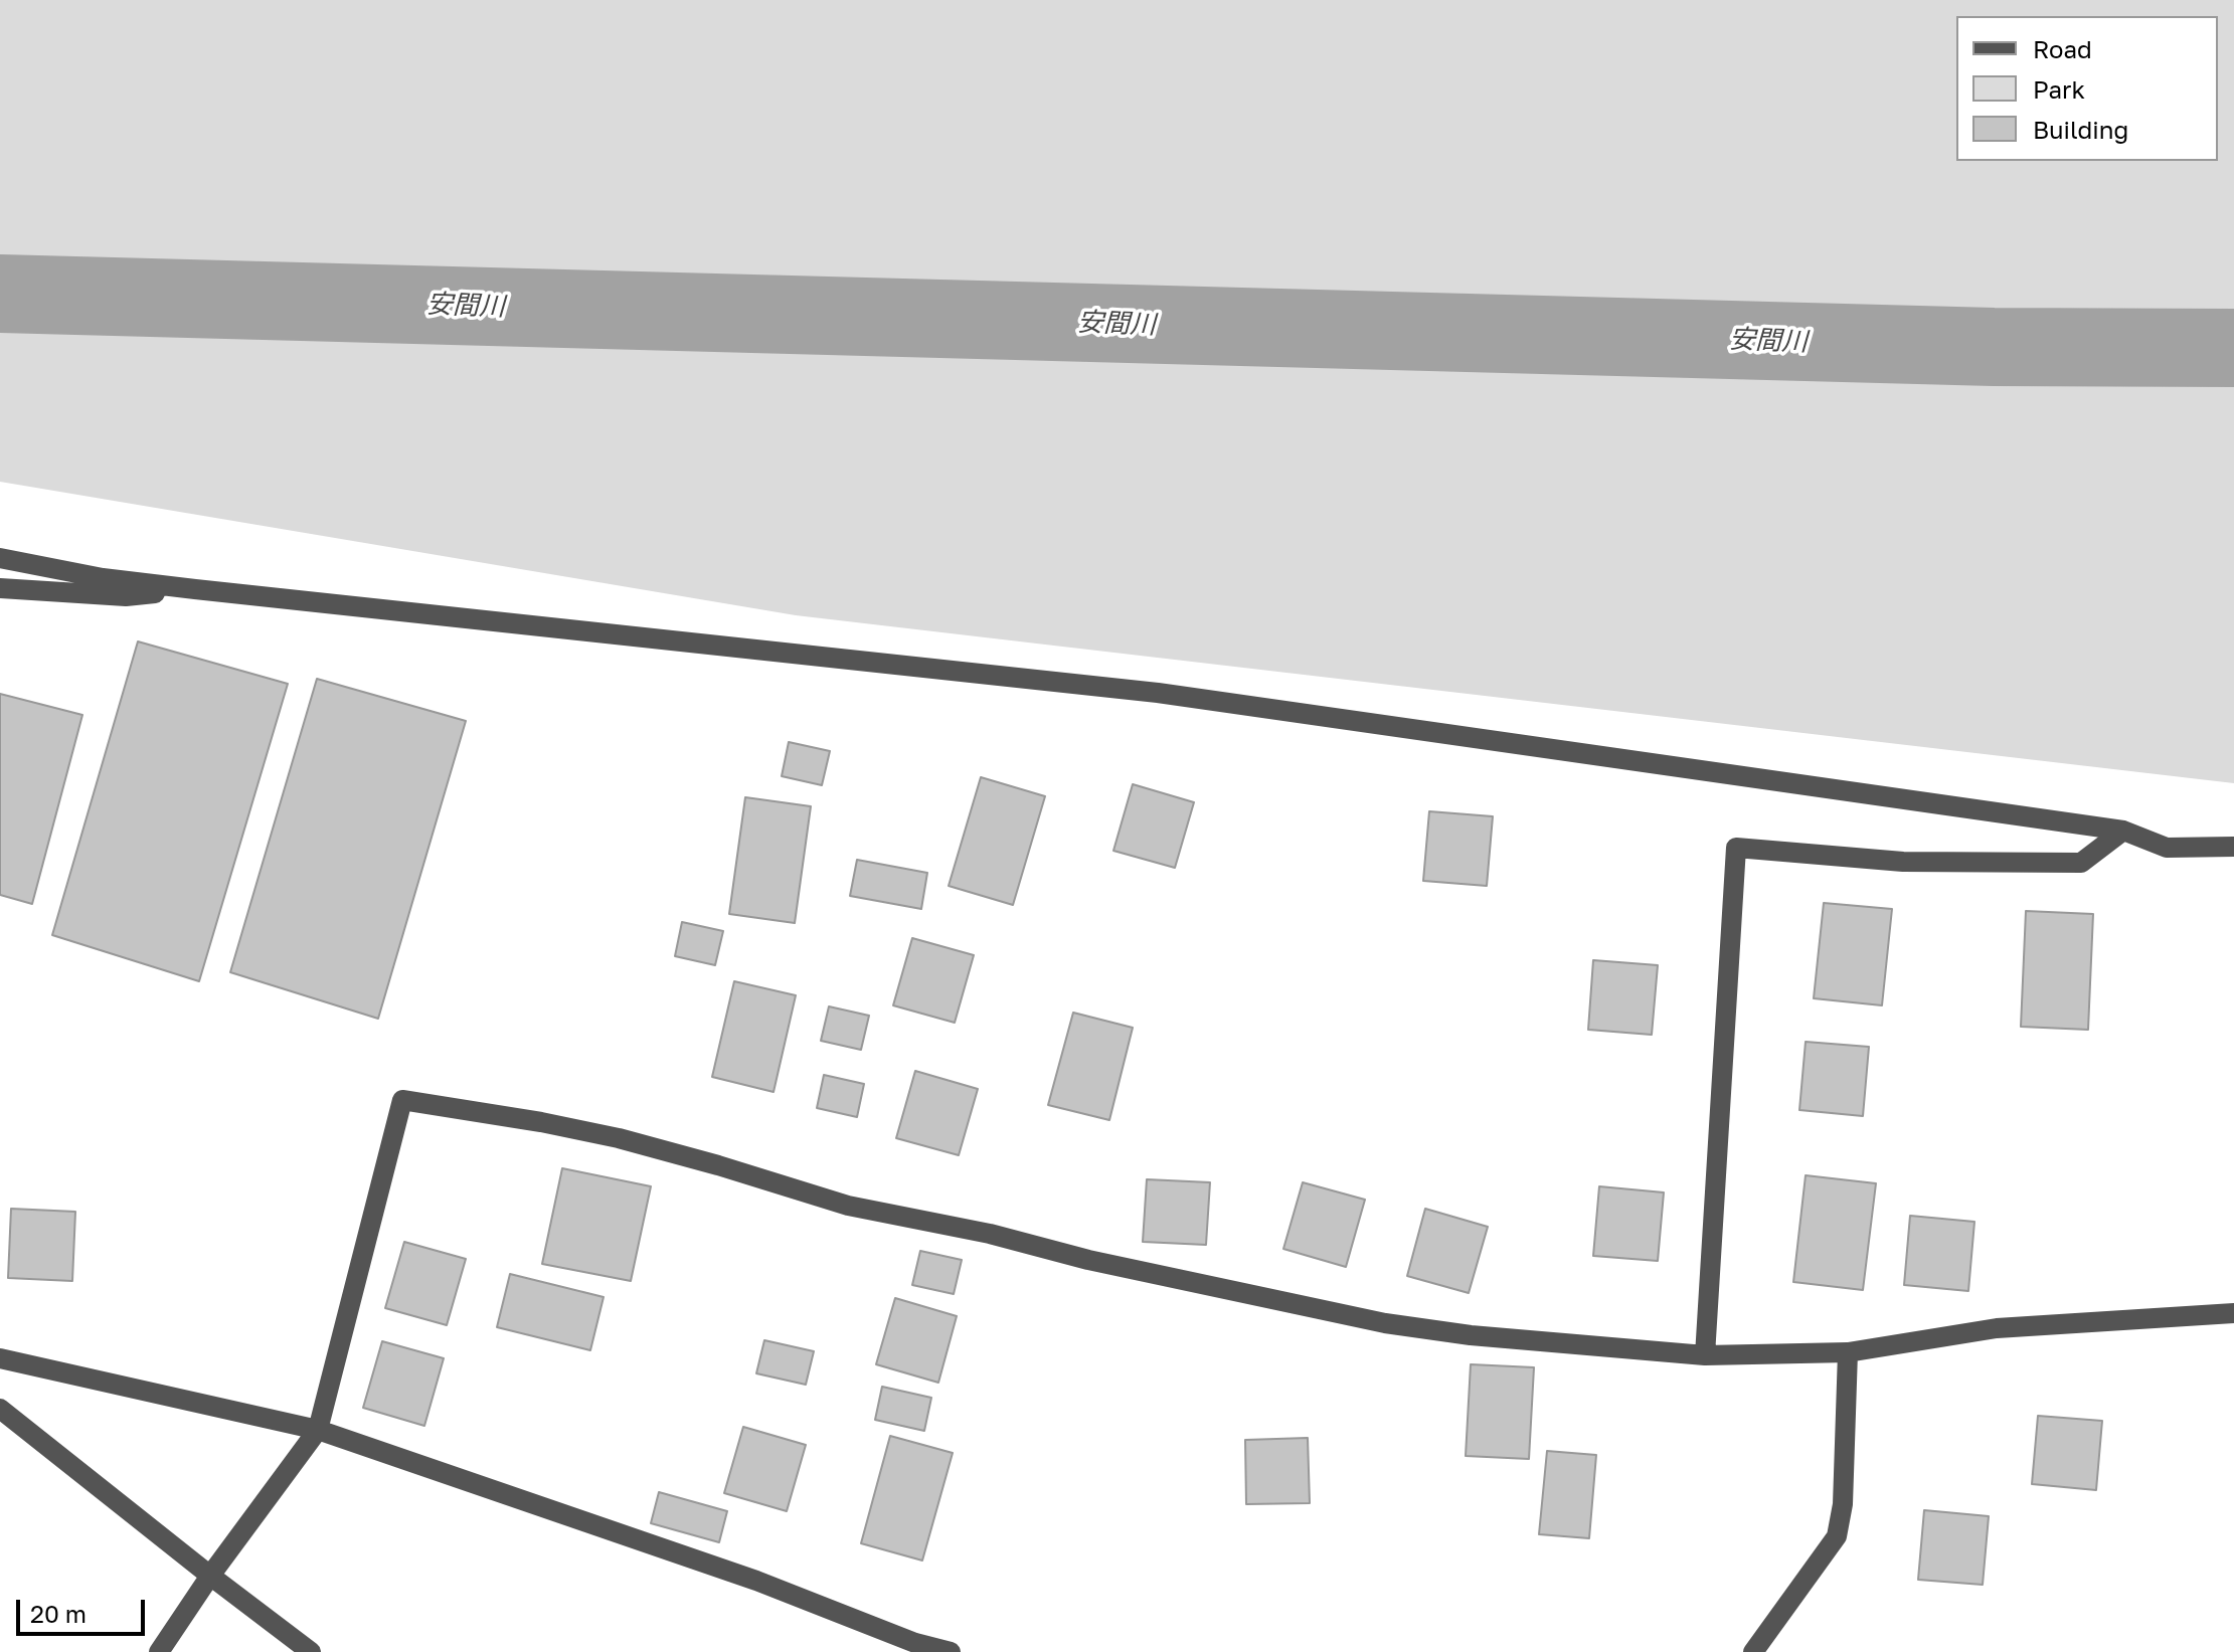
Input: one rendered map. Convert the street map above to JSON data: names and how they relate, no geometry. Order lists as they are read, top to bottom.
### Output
{
  "water": ["安間川"],
  "legend": ["Road", "Park", "Building"],
  "scale_bar": "20 m"
}
